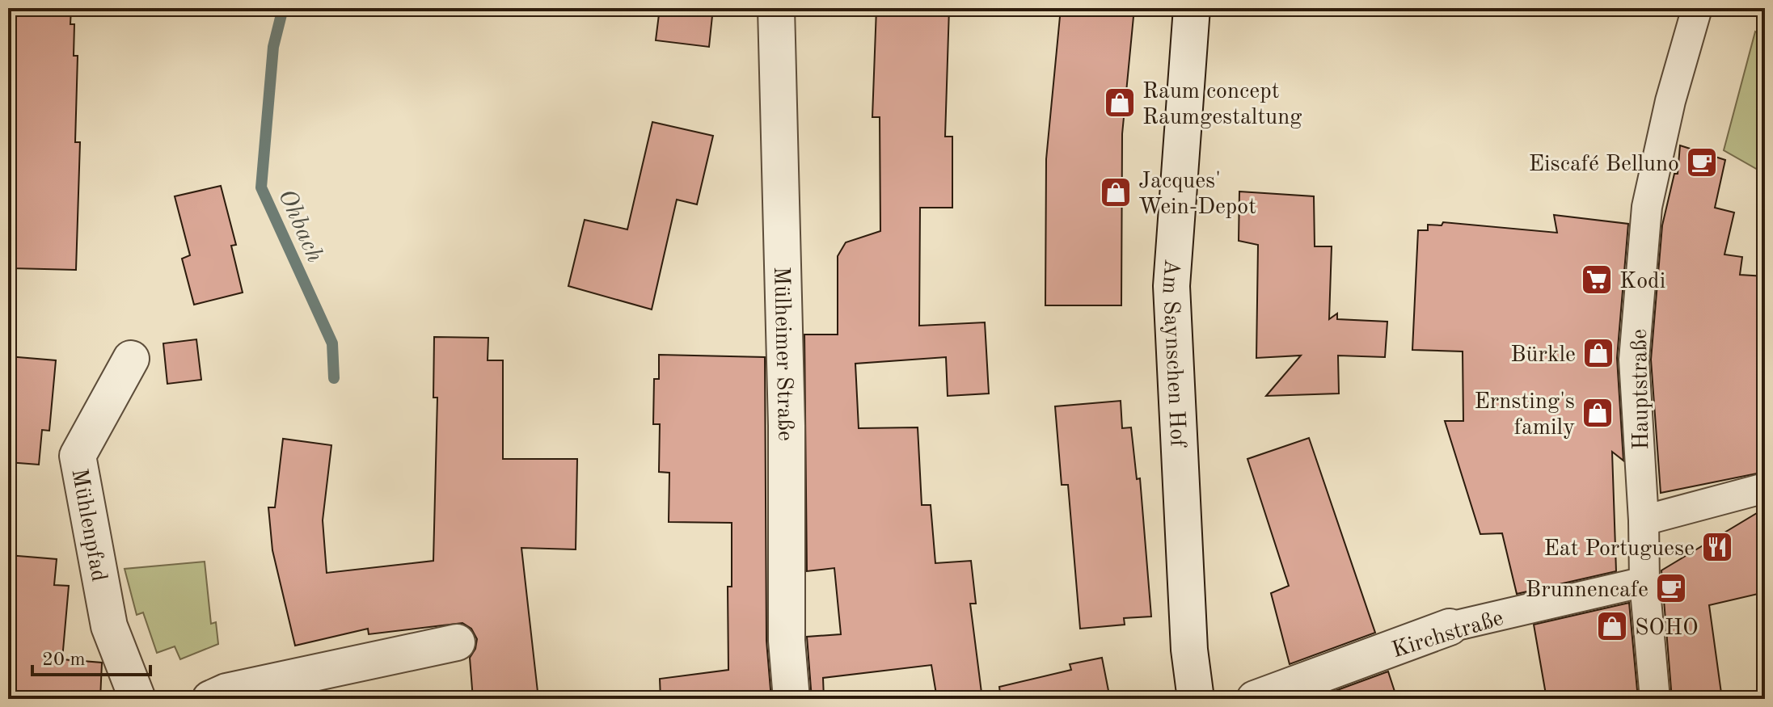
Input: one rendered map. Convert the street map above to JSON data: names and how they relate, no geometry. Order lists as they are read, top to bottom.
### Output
{
  "streets": {
    "street": [
      "Am Saynschen Hof",
      "Mülheimer Straße",
      "Hauptstraße",
      "Mühlenpfad",
      "Kirchstraße"
    ]
  },
  "crossings": [
    ["Hauptstraße", "Kirchstraße"]
  ],
  "water": ["Ohbach"],
  "places": {
    "shop": [
      "Raum concept Raumgestaltung",
      "Jacques' Wein-Depot",
      "Bürkle",
      "Ernsting's family",
      "SOHO"
    ],
    "cafe": ["Eiscafé Belluno", "Brunnencafe"],
    "supermarket": ["Kodi"],
    "restaurant": ["Eat Portuguese"]
  },
  "scale_bar": "20 m"
}
